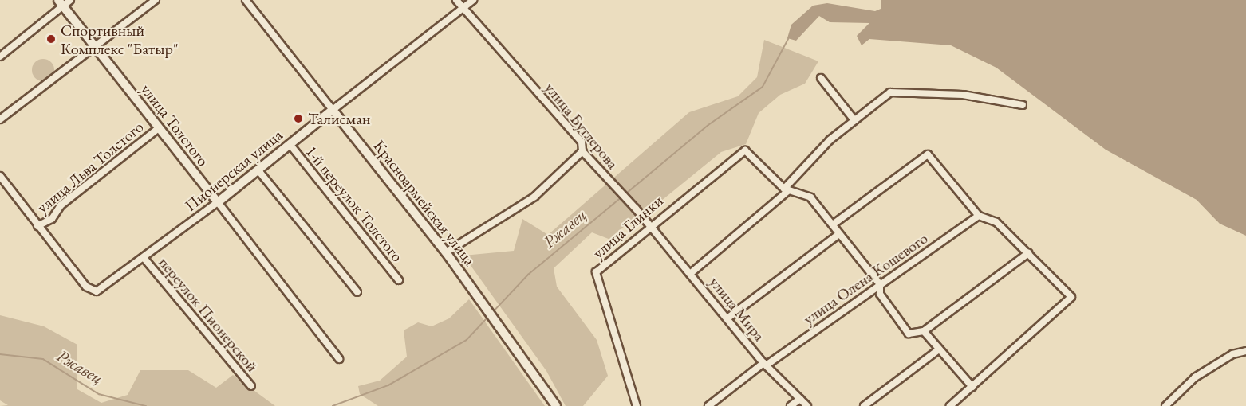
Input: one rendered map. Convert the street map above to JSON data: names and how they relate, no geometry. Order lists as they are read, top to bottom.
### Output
{
  "streets": {
    "street": [
      "улица Толстого",
      "улица Бутлерова",
      "улица Льва Толстого",
      "Пионерская улица",
      "Красноармейская улица",
      "1-й переулок Толстого",
      "улица Глинки",
      "улица Олена Кошевого",
      "улица Мира",
      "переулок Пионерской"
    ]
  },
  "crossings": [
    ["улица Толстого", "улица Льва Толстого"],
    ["улица Толстого", "Пионерская улица"],
    ["улица Бутлерова", "Пионерская улица"],
    ["улица Бутлерова", "улица Глинки"],
    ["улица Бутлерова", "улица Мира"],
    ["улица Льва Толстого", "Пионерская улица"],
    ["Пионерская улица", "Красноармейская улица"],
    ["Пионерская улица", "1-й переулок Толстого"],
    ["Пионерская улица", "переулок Пионерской"],
    ["улица Глинки", "улица Мира"],
    ["улица Олена Кошевого", "улица Мира"]
  ],
  "water": ["Ржавец"],
  "places": ["Спортивный Комплекс \"Батыр\"", "Талисман"]
}
